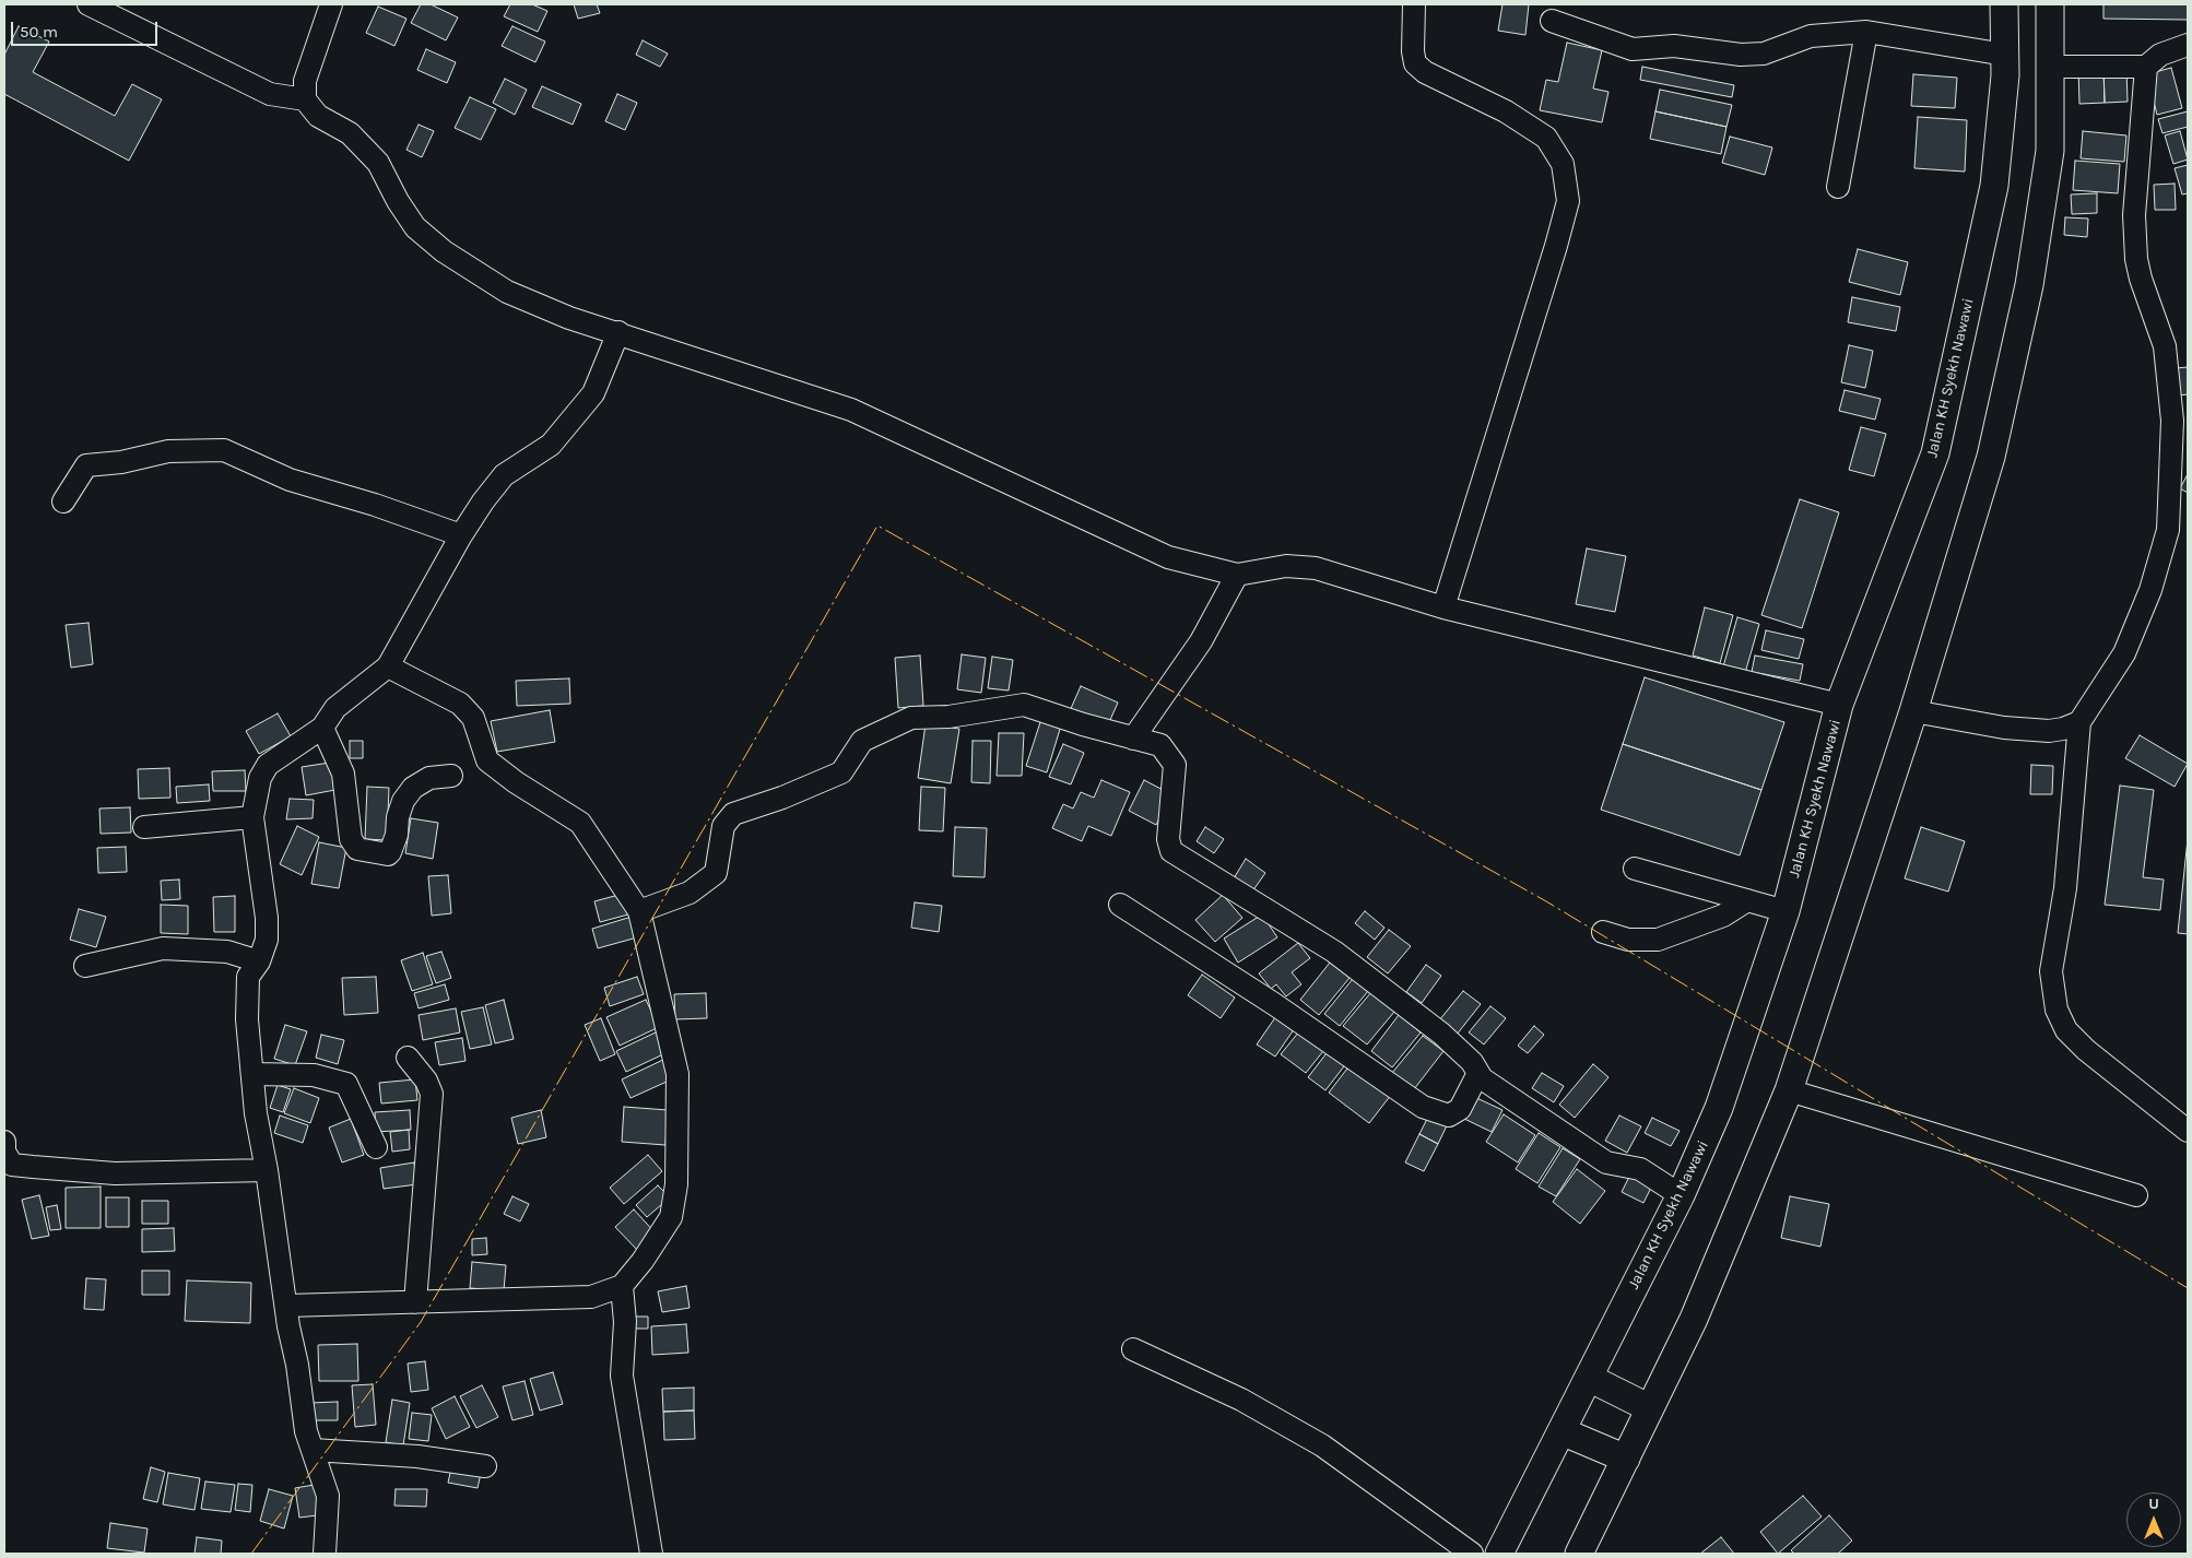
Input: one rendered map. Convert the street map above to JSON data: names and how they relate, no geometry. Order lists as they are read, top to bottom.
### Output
{
  "streets": {
    "main road": ["Jalan KH Syekh Nawawi"]
  },
  "scale_bar": "50 m",
  "north": "top"
}
